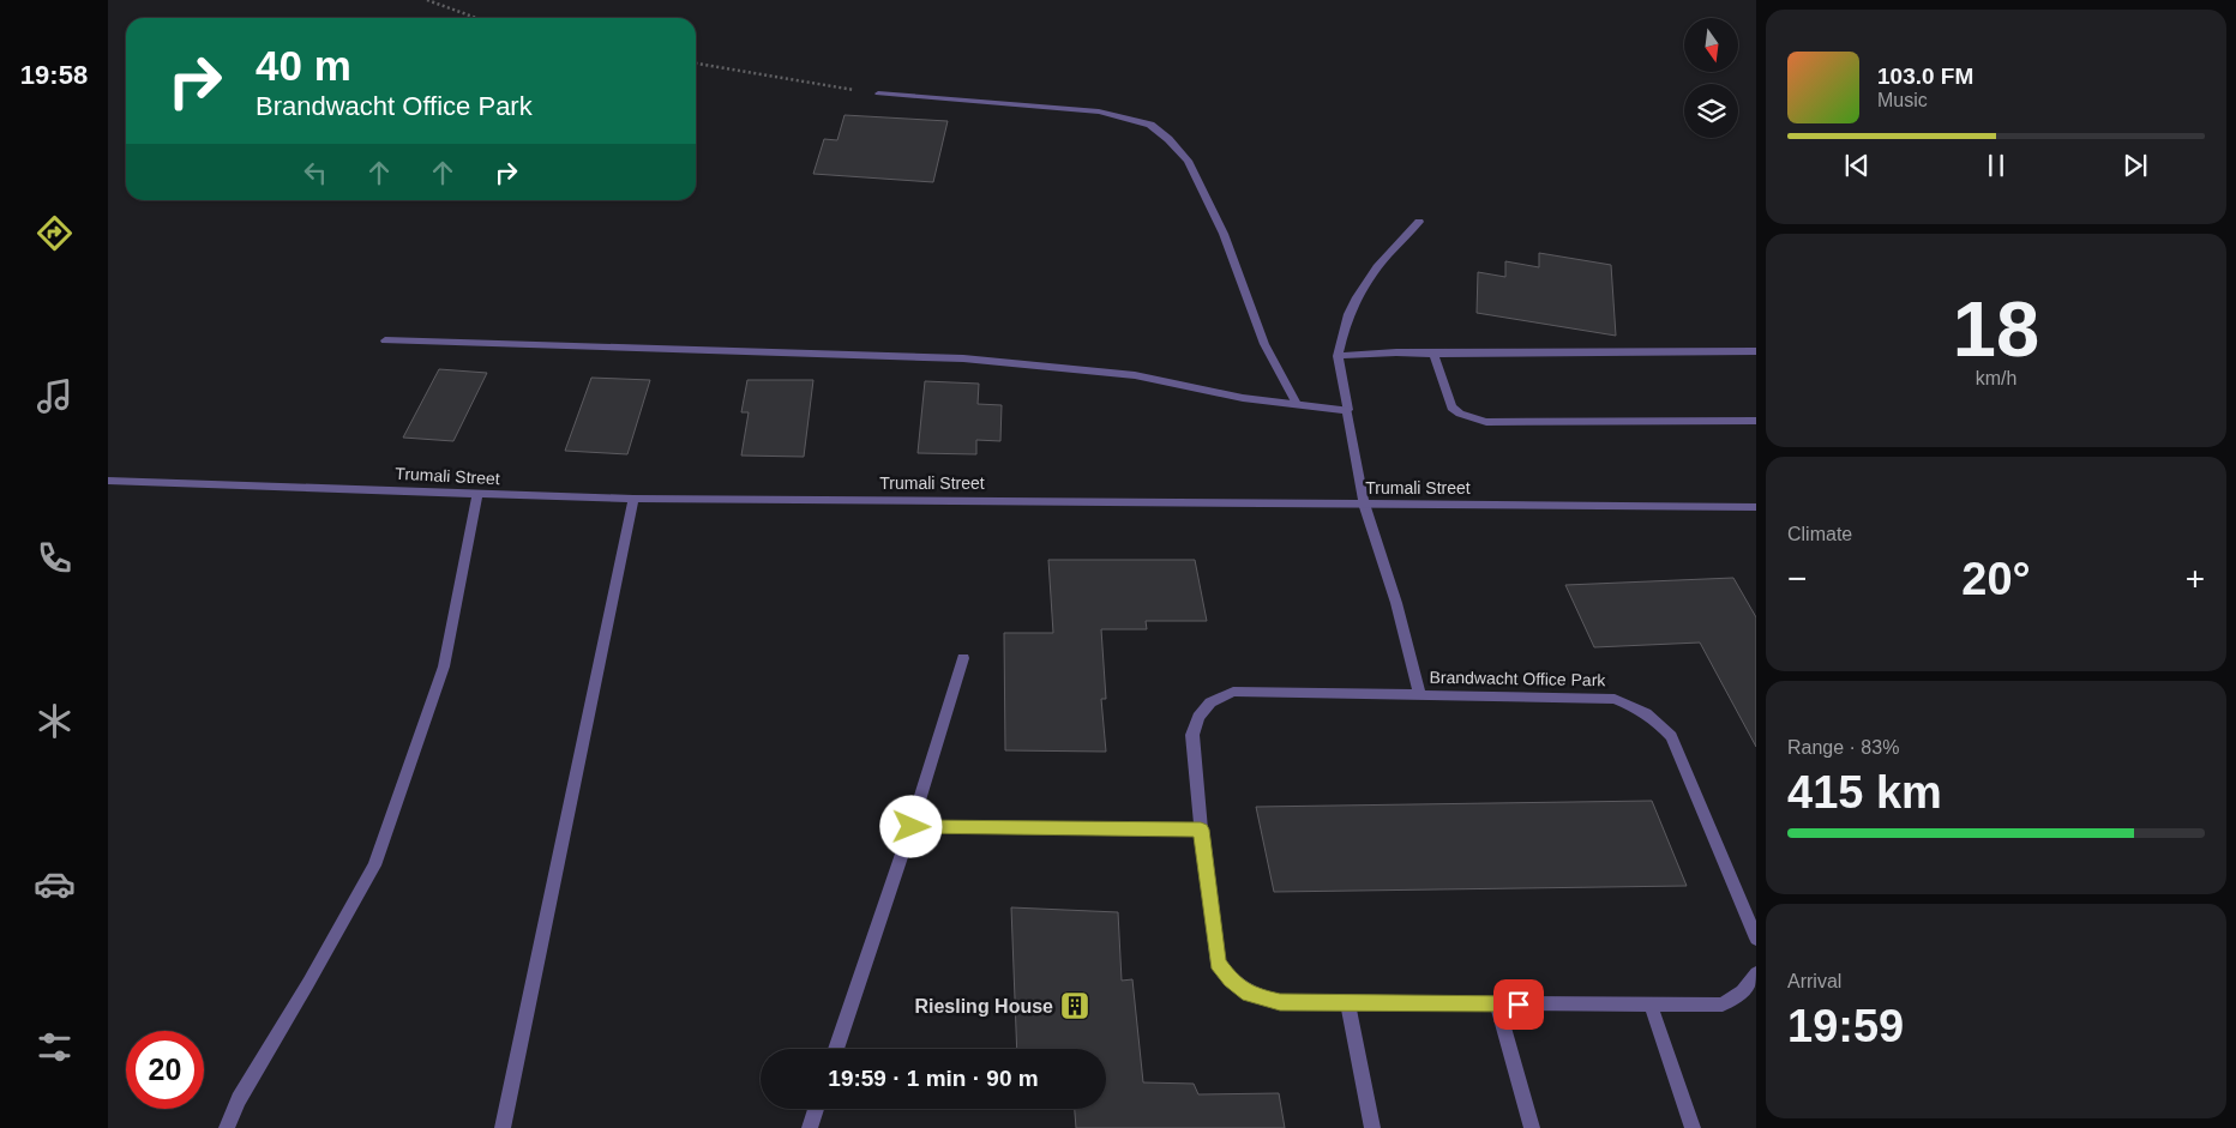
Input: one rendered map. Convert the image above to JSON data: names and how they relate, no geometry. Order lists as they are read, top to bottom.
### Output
{
  "streets": {
    "street": ["Trumali Street", "Brandwacht Office Park"]
  },
  "crossings": [
    ["Trumali Street", "Brandwacht Office Park"]
  ],
  "places": {
    "building": ["Riesling House"]
  },
  "north": "bottom",
  "page": {
    "tabs": "19:58",
    "turn": ["40 m", "Brandwacht Office Park"],
    "song": ["103.0 FM", "Music"],
    "tile": [
      ["18", "km/h"],
      "Climate",
      ["Range · 83%", "415 km"],
      ["Arrival", "19:59"]
    ],
    "heat": ["−", "20°", "+"],
    "limit": "20",
    "trip": "19:59 · 1 min · 90 m"
  }
}
